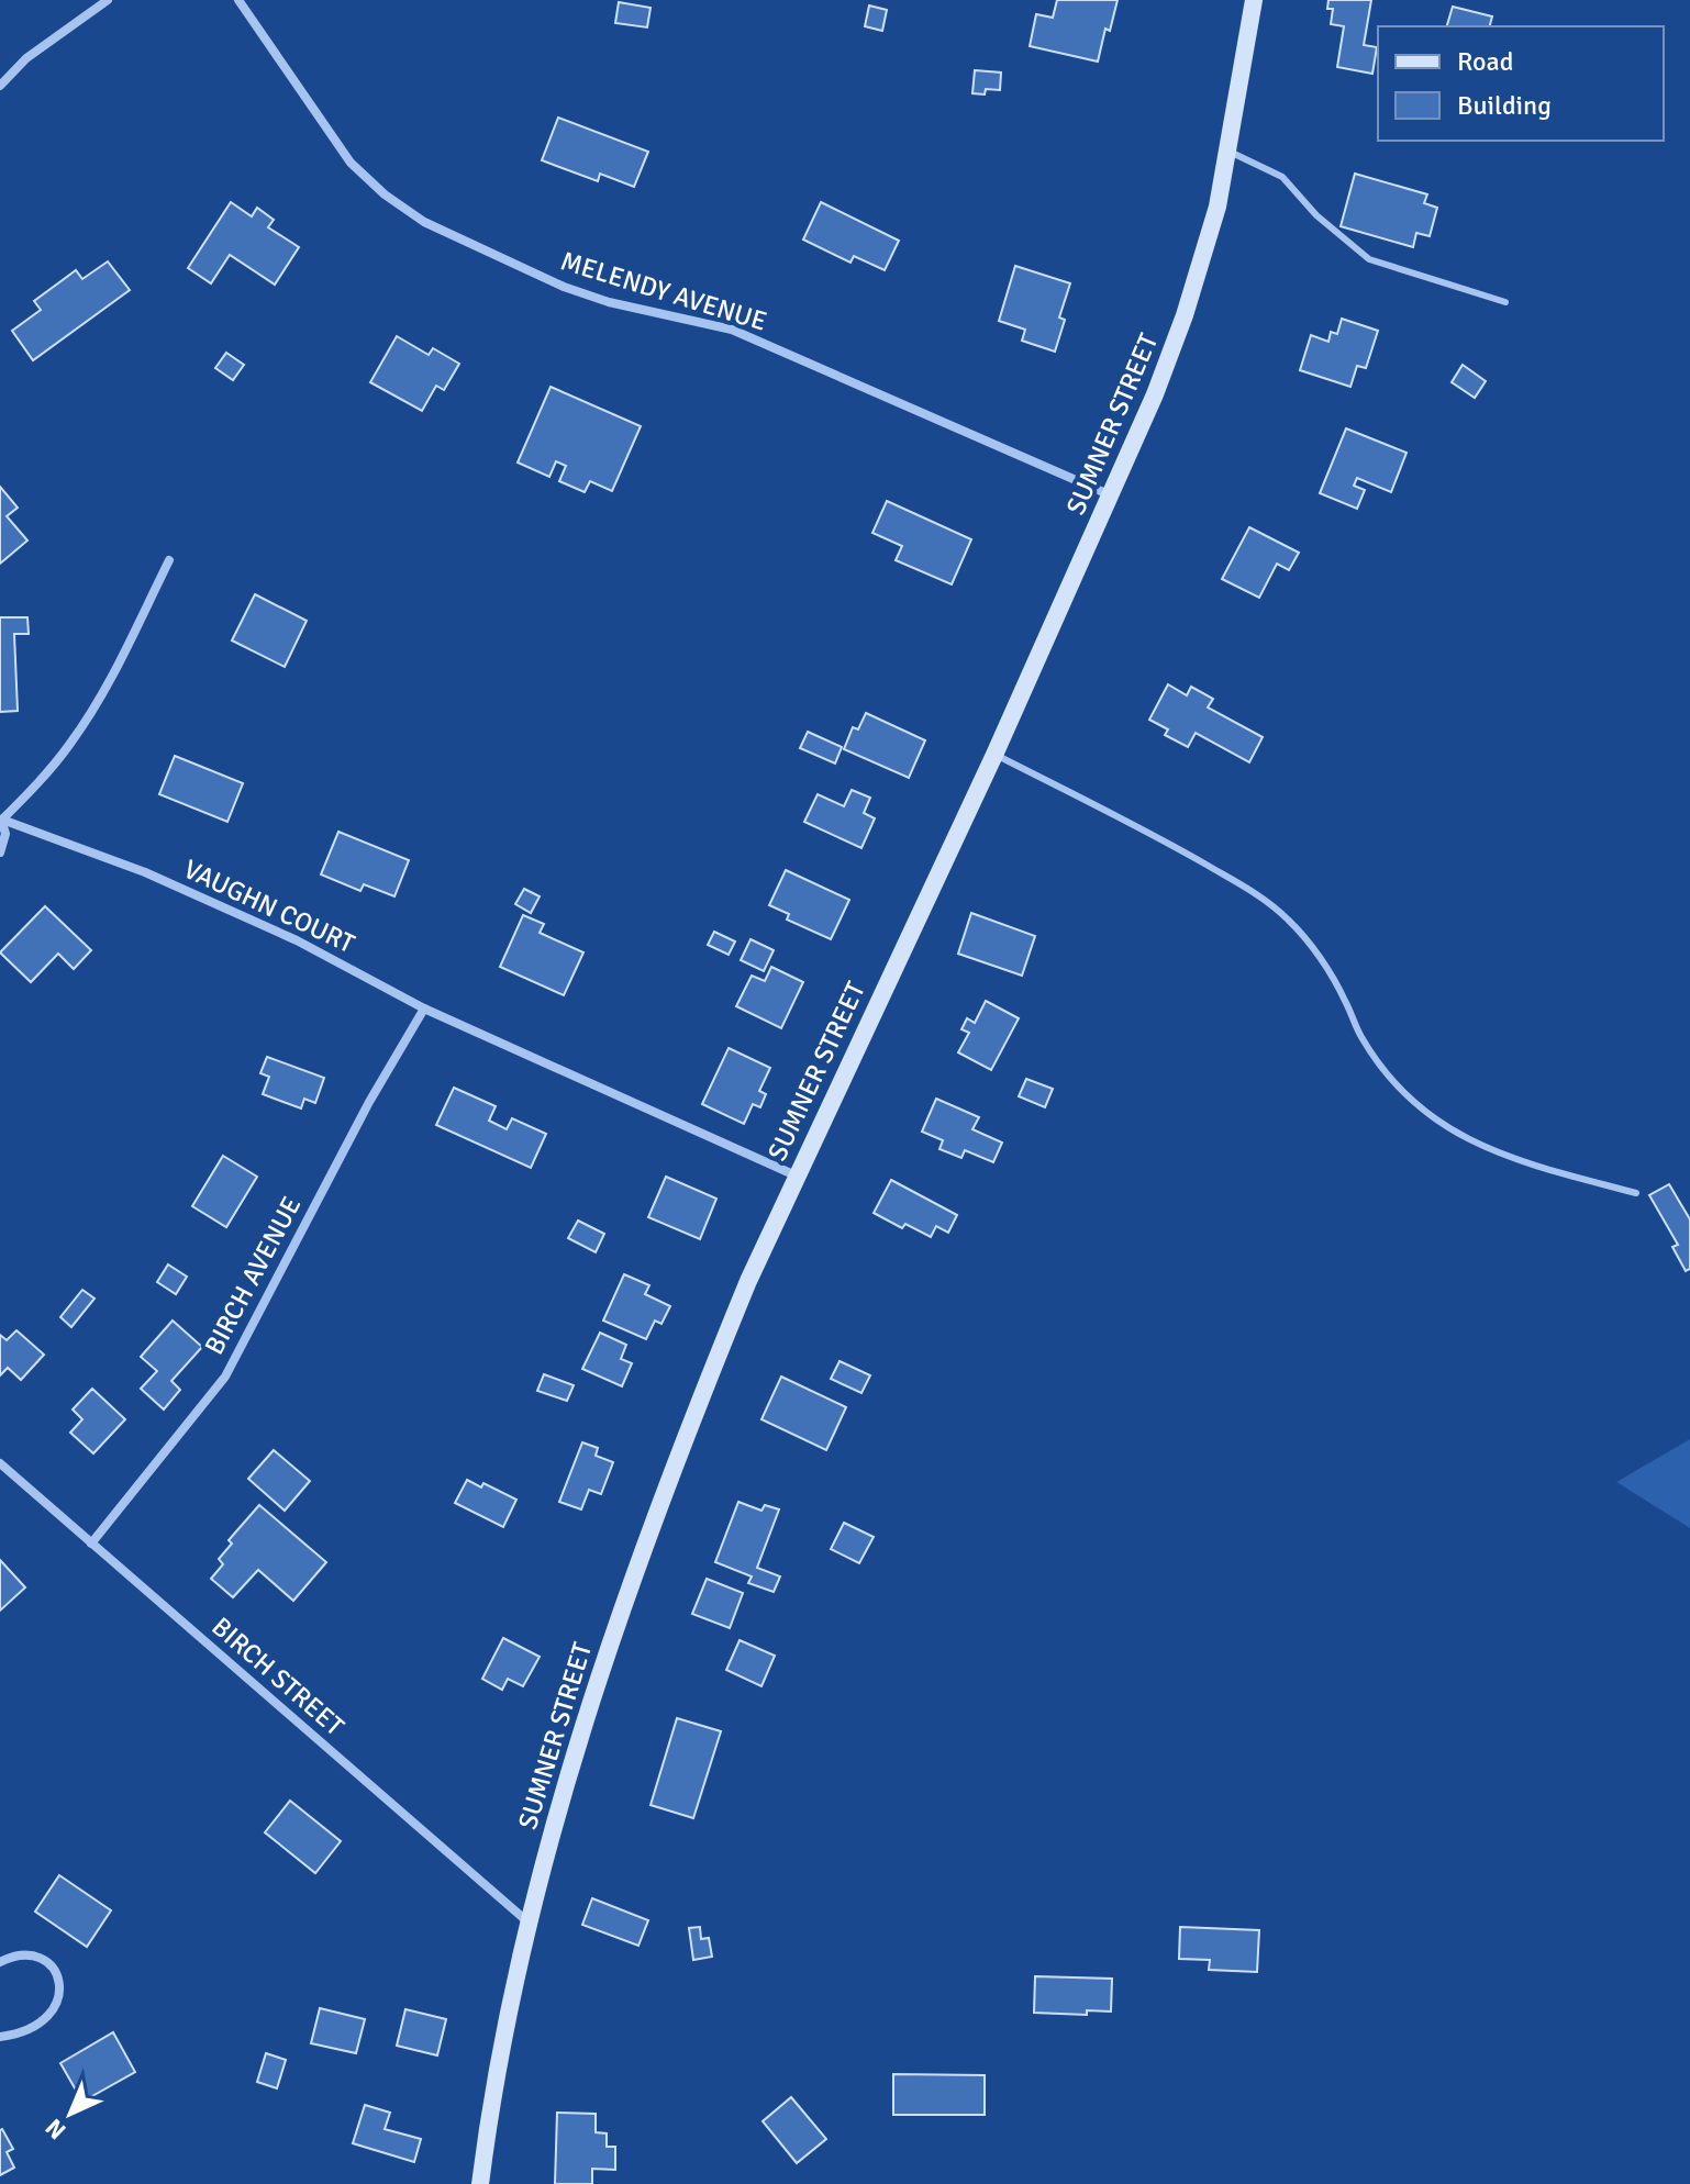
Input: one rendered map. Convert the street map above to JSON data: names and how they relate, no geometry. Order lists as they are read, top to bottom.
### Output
{
  "streets": {
    "main road": ["SUMNER STREET"],
    "street": [
      "MELENDY AVENUE",
      "VAUGHN COURT",
      "BIRCH AVENUE",
      "BIRCH STREET"
    ]
  },
  "crossings": [
    ["MELENDY AVENUE", "SUMNER STREET"],
    ["SUMNER STREET", "VAUGHN COURT"],
    ["SUMNER STREET", "BIRCH STREET"],
    ["VAUGHN COURT", "BIRCH AVENUE"],
    ["BIRCH AVENUE", "BIRCH STREET"]
  ],
  "legend": ["Road", "Building"],
  "north": "bottom left"
}
